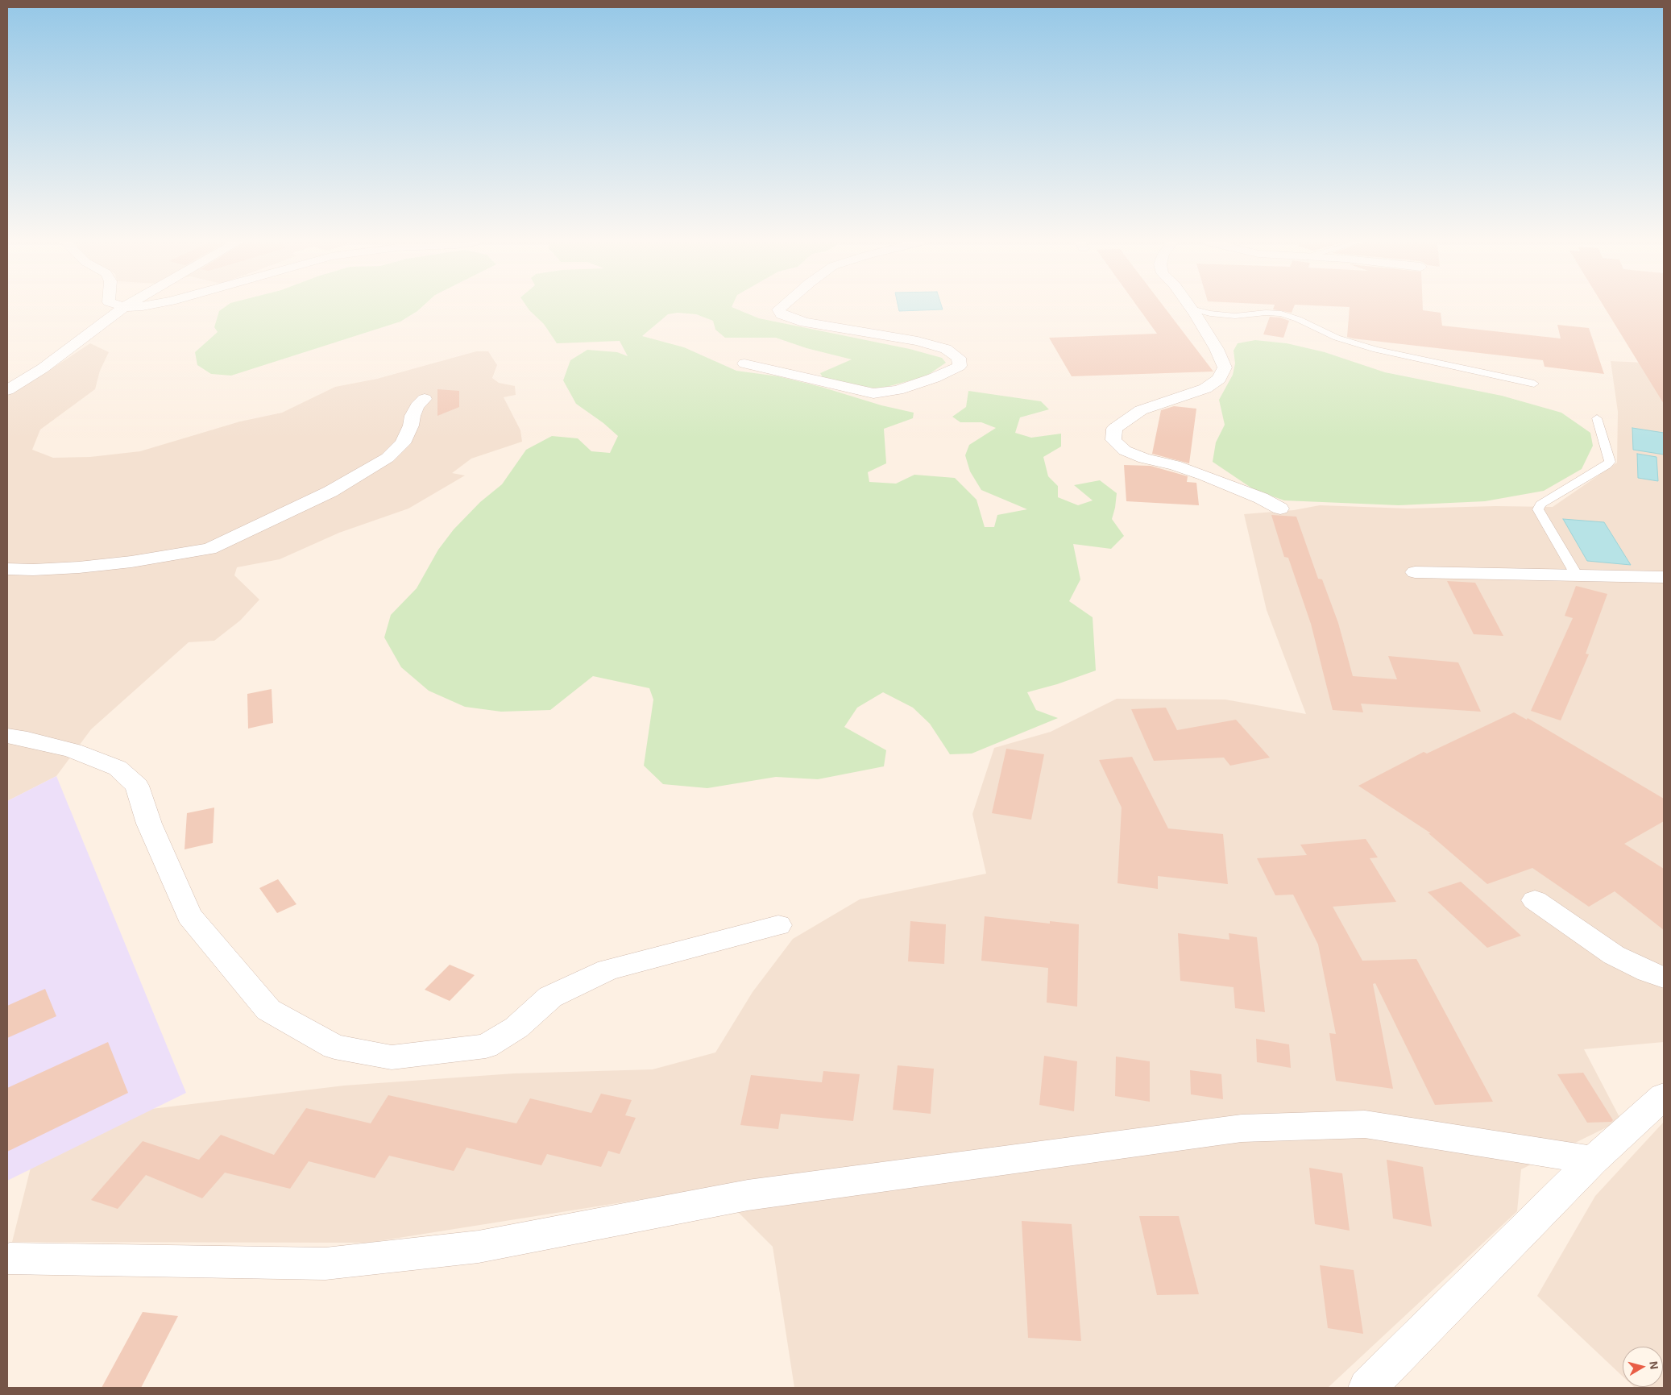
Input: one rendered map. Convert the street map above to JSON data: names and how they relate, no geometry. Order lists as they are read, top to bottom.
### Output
{
  "north": "right"
}
